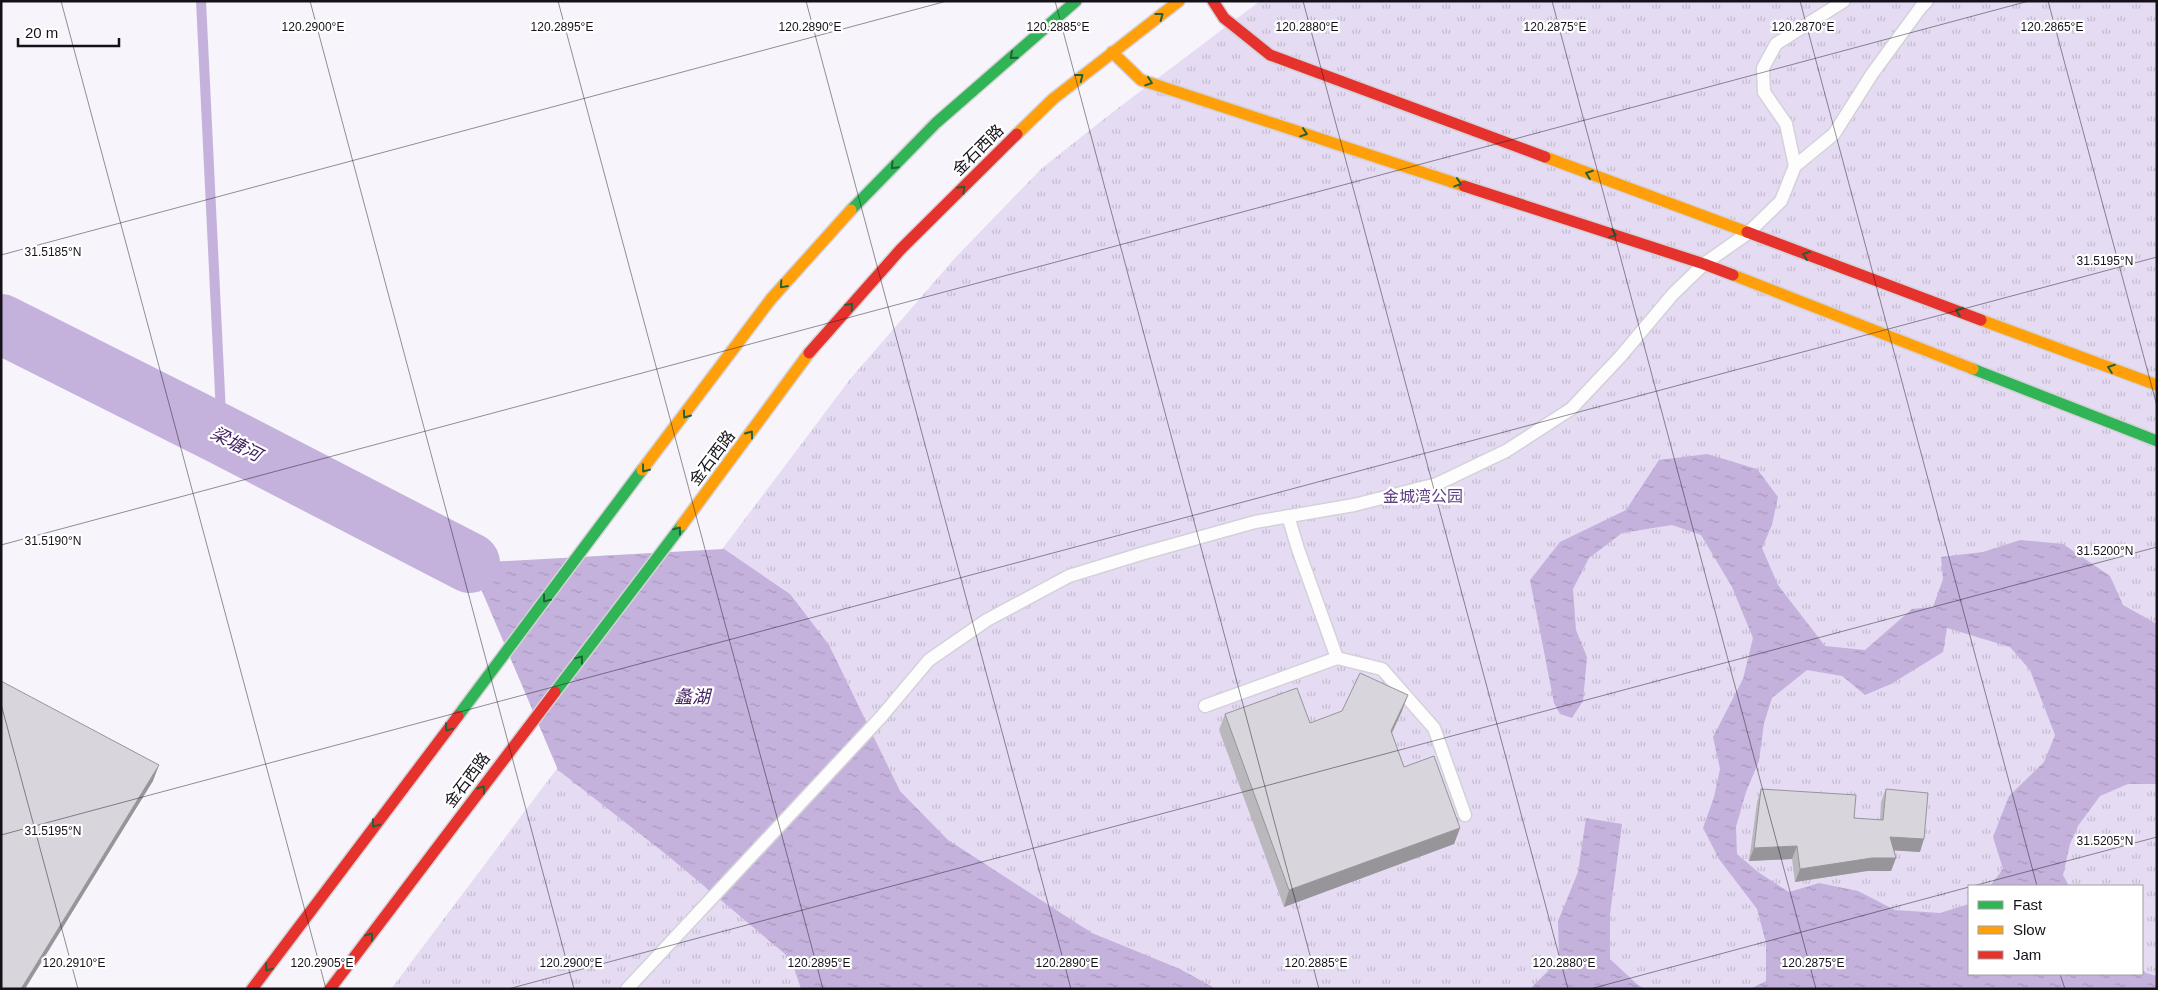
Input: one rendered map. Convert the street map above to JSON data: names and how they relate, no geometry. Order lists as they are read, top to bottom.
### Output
{
  "streets": {
    "main road": ["金石西路"]
  },
  "water": ["梁塘河", "蠡湖"],
  "parks": ["金城湾公园"],
  "legend": ["Fast", "Slow", "Jam"],
  "scale_bar": "20 m",
  "coordinates": [
    "120.2900°E",
    "120.2895°E",
    "120.2890°E",
    "120.2885°E",
    "120.2880°E",
    "120.2875°E",
    "120.2870°E",
    "120.2865°E",
    "31.5185°N",
    "31.5195°N",
    "31.5190°N",
    "31.5200°N",
    "31.5205°N",
    "120.2910°E",
    "120.2905°E"
  ]
}
